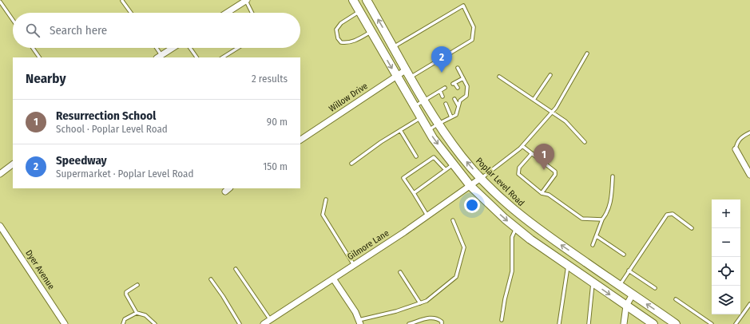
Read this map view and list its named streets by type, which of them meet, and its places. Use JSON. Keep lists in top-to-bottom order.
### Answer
{
  "streets": {
    "main road": ["Poplar Level Road"],
    "street": ["Willow Drive", "Gilmore Lane", "Dyer Avenue"]
  },
  "crossings": [
    ["Willow Drive", "Poplar Level Road"],
    ["Poplar Level Road", "Gilmore Lane"]
  ],
  "page": {
    "search": "Search here",
    "pins": ["2", "1"],
    "heading": ["Nearby", "2 results"],
    "list": [
      {
        "mark": "1",
        "name": "Resurrection School",
        "note": "School · Poplar Level Road",
        "value": "90 m"
      },
      {
        "mark": "2",
        "name": "Speedway",
        "note": "Supermarket · Poplar Level Road",
        "value": "150 m"
      }
    ],
    "map_buttons": ["+", "−"]
  }
}
